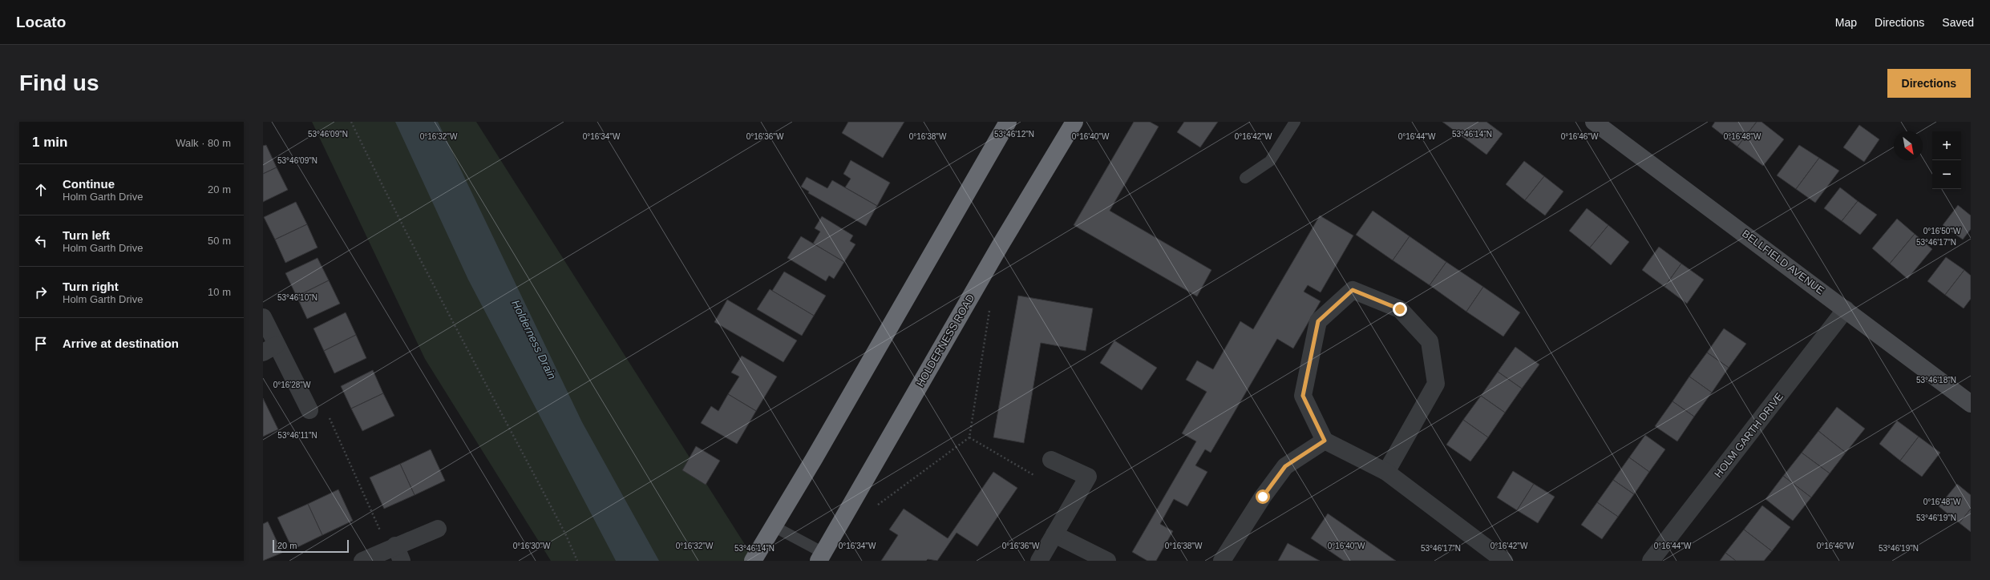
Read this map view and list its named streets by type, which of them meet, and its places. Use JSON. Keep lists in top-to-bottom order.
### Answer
{
  "streets": {
    "highway": ["HOLDERNESS ROAD"],
    "street": ["BELLFIELD AVENUE", "HOLM GARTH DRIVE"]
  },
  "crossings": [
    ["BELLFIELD AVENUE", "HOLM GARTH DRIVE"]
  ],
  "water": ["Holderness Drain"],
  "scale_bar": "20 m",
  "north": "bottom right",
  "page": {
    "header": "Locato",
    "nav": ["Map", "Directions", "Saved"],
    "buttons": "Directions",
    "title": "Find us",
    "heading": ["1 min", "Walk · 80 m"],
    "map_buttons": ["+", "−"],
    "list": [
      ["Continue", "Holm Garth Drive", "20 m"],
      ["Turn left", "Holm Garth Drive", "50 m"],
      ["Turn right", "Holm Garth Drive", "10 m"],
      "Arrive at destination"
    ],
    "scale": "20 m"
  },
  "coordinates": [
    "53°46'09\"N",
    "53°46'12\"N",
    "53°46'14\"N",
    "0°16'38\"W",
    "0°16'48\"W",
    "0°16'32\"W",
    "0°16'34\"W",
    "0°16'36\"W",
    "0°16'40\"W",
    "0°16'42\"W",
    "0°16'44\"W",
    "0°16'46\"W",
    "0°16'50\"W",
    "53°46'17\"N",
    "53°46'10\"N",
    "53°46'18\"N",
    "0°16'28\"W",
    "53°46'11\"N",
    "53°46'19\"N",
    "0°16'30\"W"
  ]
}
